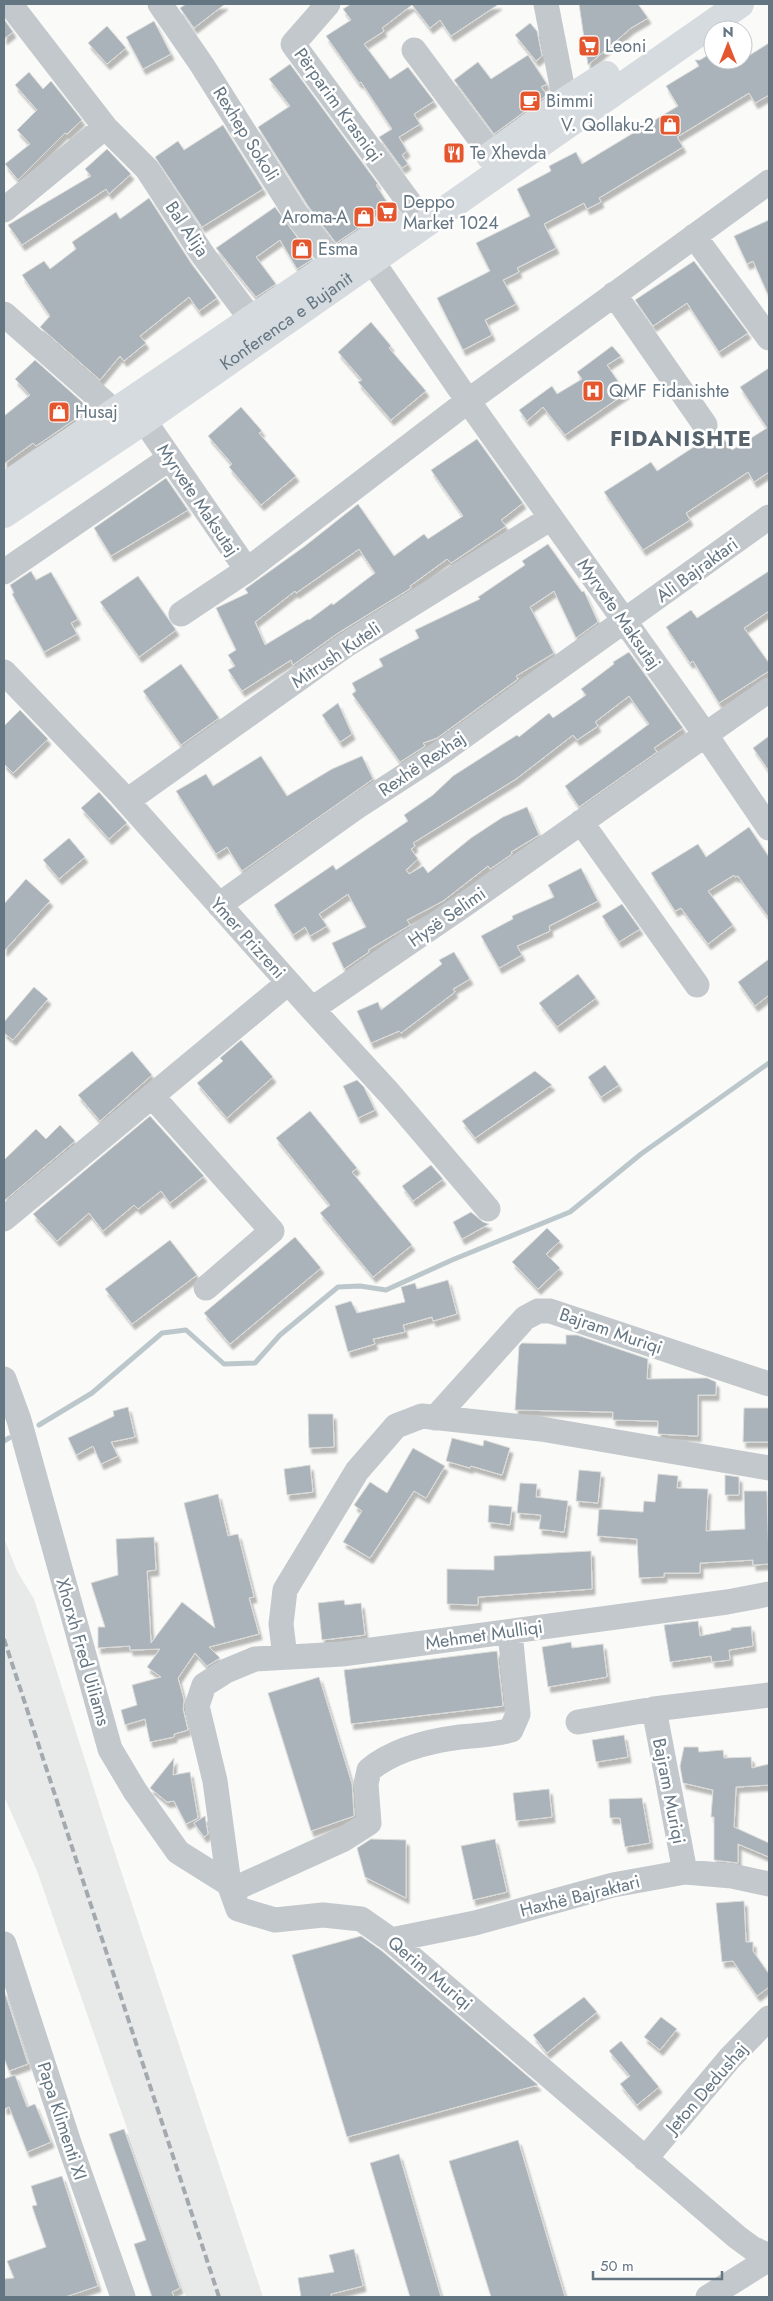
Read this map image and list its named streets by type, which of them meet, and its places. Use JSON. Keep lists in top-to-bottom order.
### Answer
{
  "streets": {
    "main road": ["Konferenca e Bujanit"],
    "street": [
      "Përparim Krasniqi",
      "Rexhep Sokoli",
      "Bal Alija",
      "Myrvete Maksutaj",
      "Ali Bajraktari",
      "Mitrush Kuteli",
      "Rexhë Rexhaj",
      "Hysë Selimi",
      "Ymer Prizreni",
      "Bajram Muriqi",
      "Mehmet Mulliqi",
      "Xhorxh Fred Uiliams",
      "Haxhë Bajraktari",
      "Qerim Muriqi",
      "Jeton Dedushaj",
      "Papa Klimenti XI"
    ]
  },
  "crossings": [
    ["Përparim Krasniqi", "Konferenca e Bujanit"],
    ["Rexhep Sokoli", "Konferenca e Bujanit"],
    ["Bal Alija", "Konferenca e Bujanit"],
    ["Konferenca e Bujanit", "Myrvete Maksutaj"],
    ["Myrvete Maksutaj", "Ali Bajraktari"],
    ["Myrvete Maksutaj", "Mitrush Kuteli"],
    ["Myrvete Maksutaj", "Rexhë Rexhaj"],
    ["Myrvete Maksutaj", "Hysë Selimi"],
    ["Ali Bajraktari", "Rexhë Rexhaj"],
    ["Mitrush Kuteli", "Ymer Prizreni"],
    ["Rexhë Rexhaj", "Ymer Prizreni"],
    ["Hysë Selimi", "Ymer Prizreni"],
    ["Bajram Muriqi", "Haxhë Bajraktari"],
    ["Mehmet Mulliqi", "Qerim Muriqi"],
    ["Xhorxh Fred Uiliams", "Qerim Muriqi"],
    ["Haxhë Bajraktari", "Qerim Muriqi"],
    ["Qerim Muriqi", "Jeton Dedushaj"]
  ],
  "districts": ["FIDANISHTE"],
  "places": {
    "supermarket": ["Leoni", "Deppo Market 1024"],
    "cafe": ["Bimmi"],
    "shop": [
      "V. Qollaku-2",
      "Aroma-A",
      "Esma",
      "Husaj"
    ],
    "restaurant": ["Te Xhevda"],
    "hospital": ["QMF Fidanishte"]
  },
  "scale_bar": "50 m",
  "north": "top"
}
